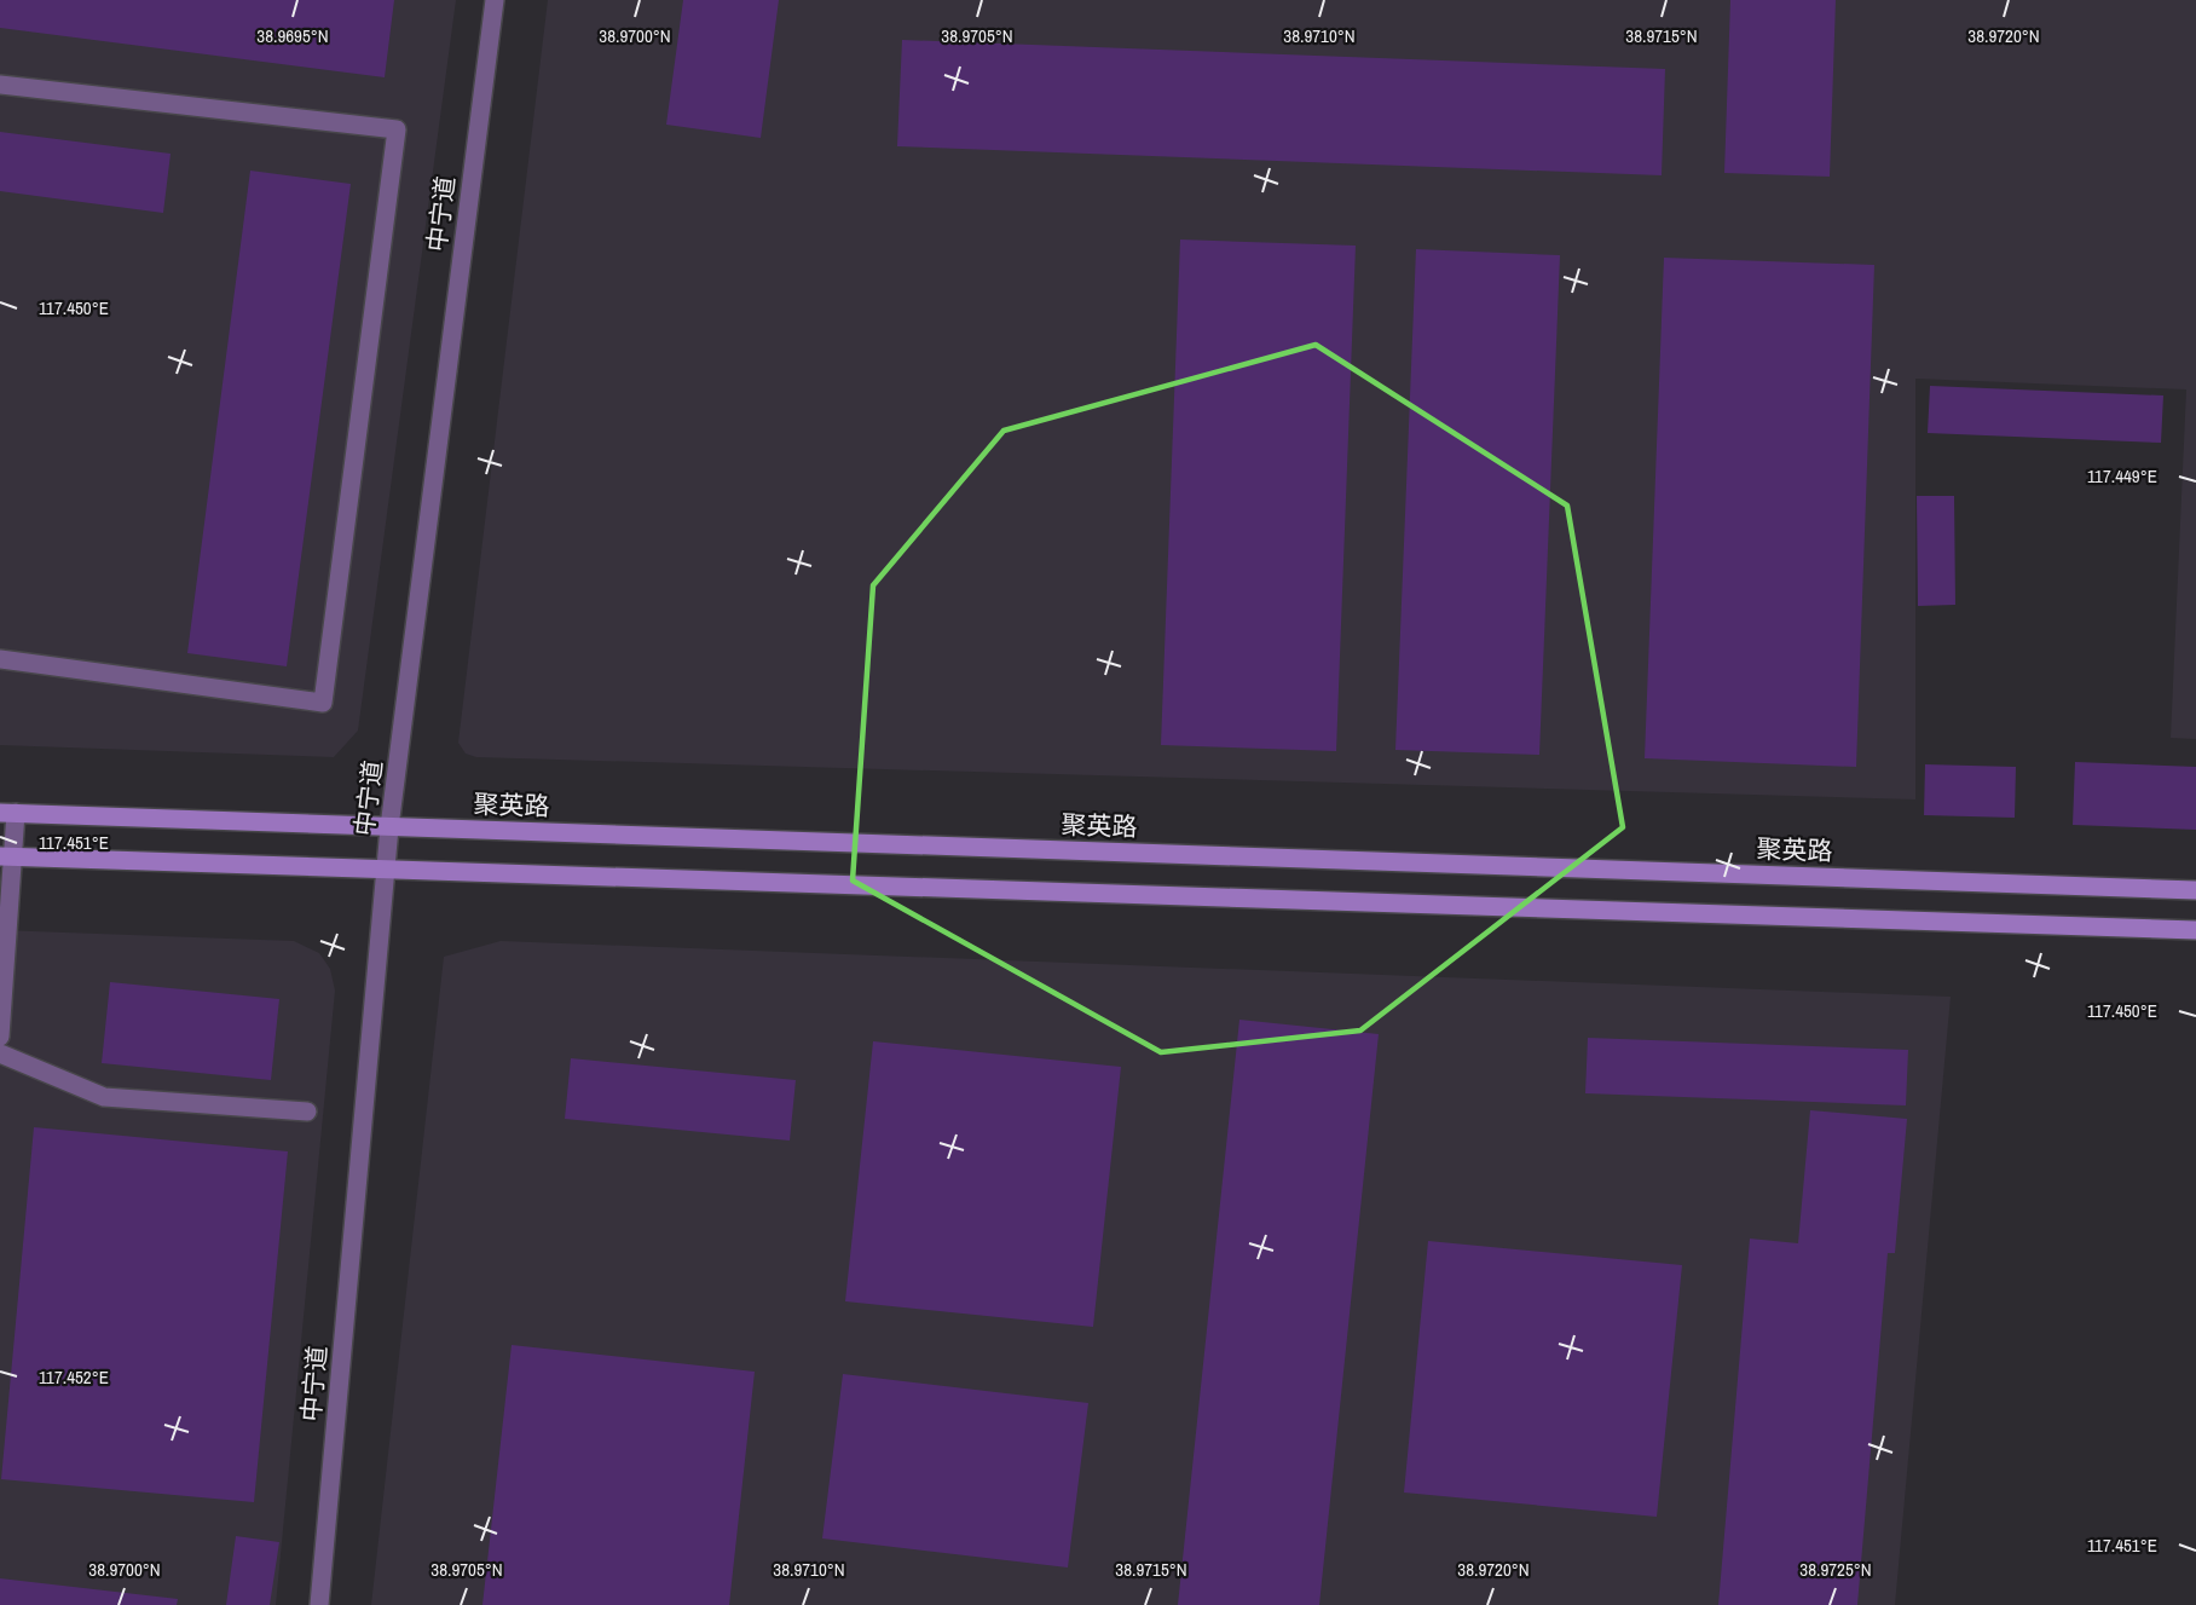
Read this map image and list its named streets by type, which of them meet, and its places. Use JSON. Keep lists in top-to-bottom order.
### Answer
{
  "streets": {
    "main road": ["聚英路"],
    "street": ["中宁道"]
  },
  "crossings": [
    ["中宁道", "聚英路"]
  ],
  "coordinates": [
    "38.9695°N",
    "38.9700°N",
    "38.9705°N",
    "38.9710°N",
    "38.9715°N",
    "38.9720°N",
    "117.450°E",
    "117.449°E",
    "117.451°E",
    "117.452°E",
    "38.9725°N"
  ]
}
